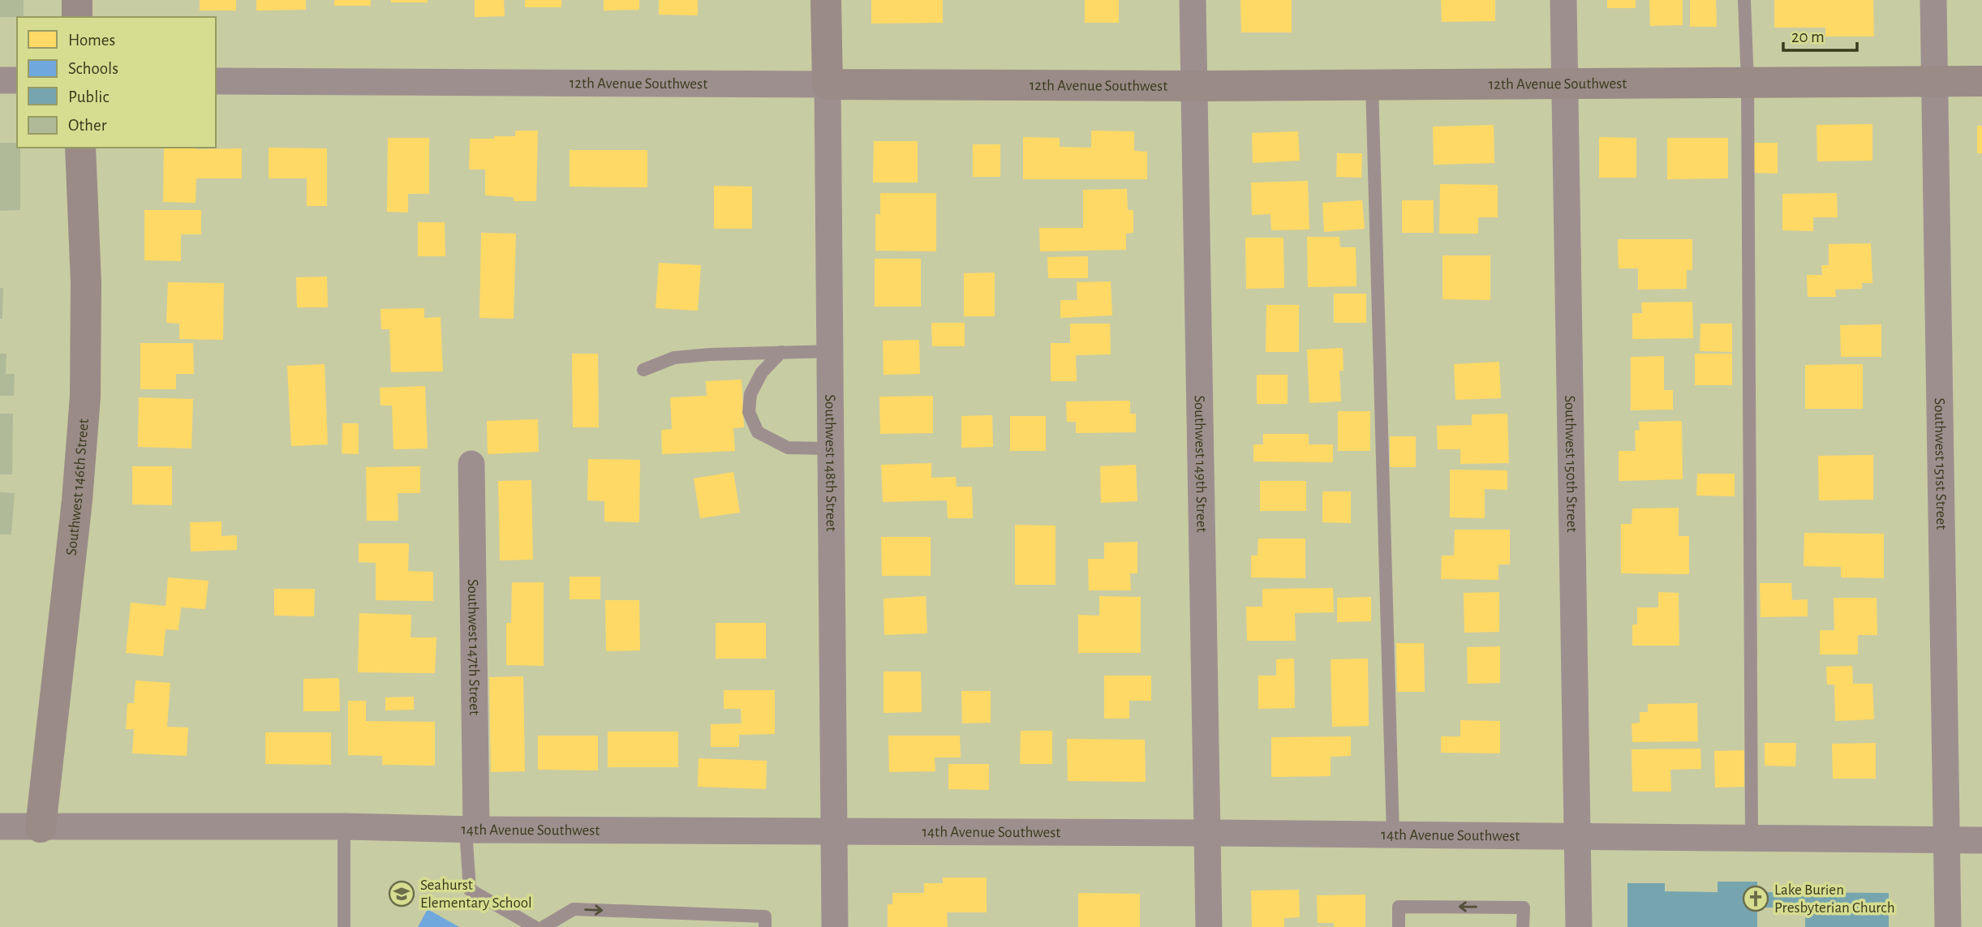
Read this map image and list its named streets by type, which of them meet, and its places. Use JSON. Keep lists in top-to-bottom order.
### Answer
{
  "streets": {
    "street": [
      "12th Avenue Southwest",
      "Southwest 148th Street",
      "Southwest 151st Street",
      "Southwest 149th Street",
      "Southwest 150th Street",
      "Southwest 146th Street",
      "Southwest 147th Street",
      "14th Avenue Southwest"
    ]
  },
  "crossings": [
    ["12th Avenue Southwest", "Southwest 148th Street"],
    ["12th Avenue Southwest", "Southwest 151st Street"],
    ["12th Avenue Southwest", "Southwest 149th Street"],
    ["12th Avenue Southwest", "Southwest 150th Street"],
    ["Southwest 148th Street", "14th Avenue Southwest"],
    ["Southwest 151st Street", "14th Avenue Southwest"],
    ["Southwest 149th Street", "14th Avenue Southwest"],
    ["Southwest 150th Street", "14th Avenue Southwest"],
    ["Southwest 146th Street", "14th Avenue Southwest"],
    ["Southwest 147th Street", "14th Avenue Southwest"]
  ],
  "places": {
    "school or university": ["Seahurst Elementary School"],
    "church": ["Lake Burien Presbyterian Church"]
  },
  "legend": [
    "Homes",
    "Schools",
    "Public",
    "Other"
  ],
  "scale_bar": "20 m"
}
